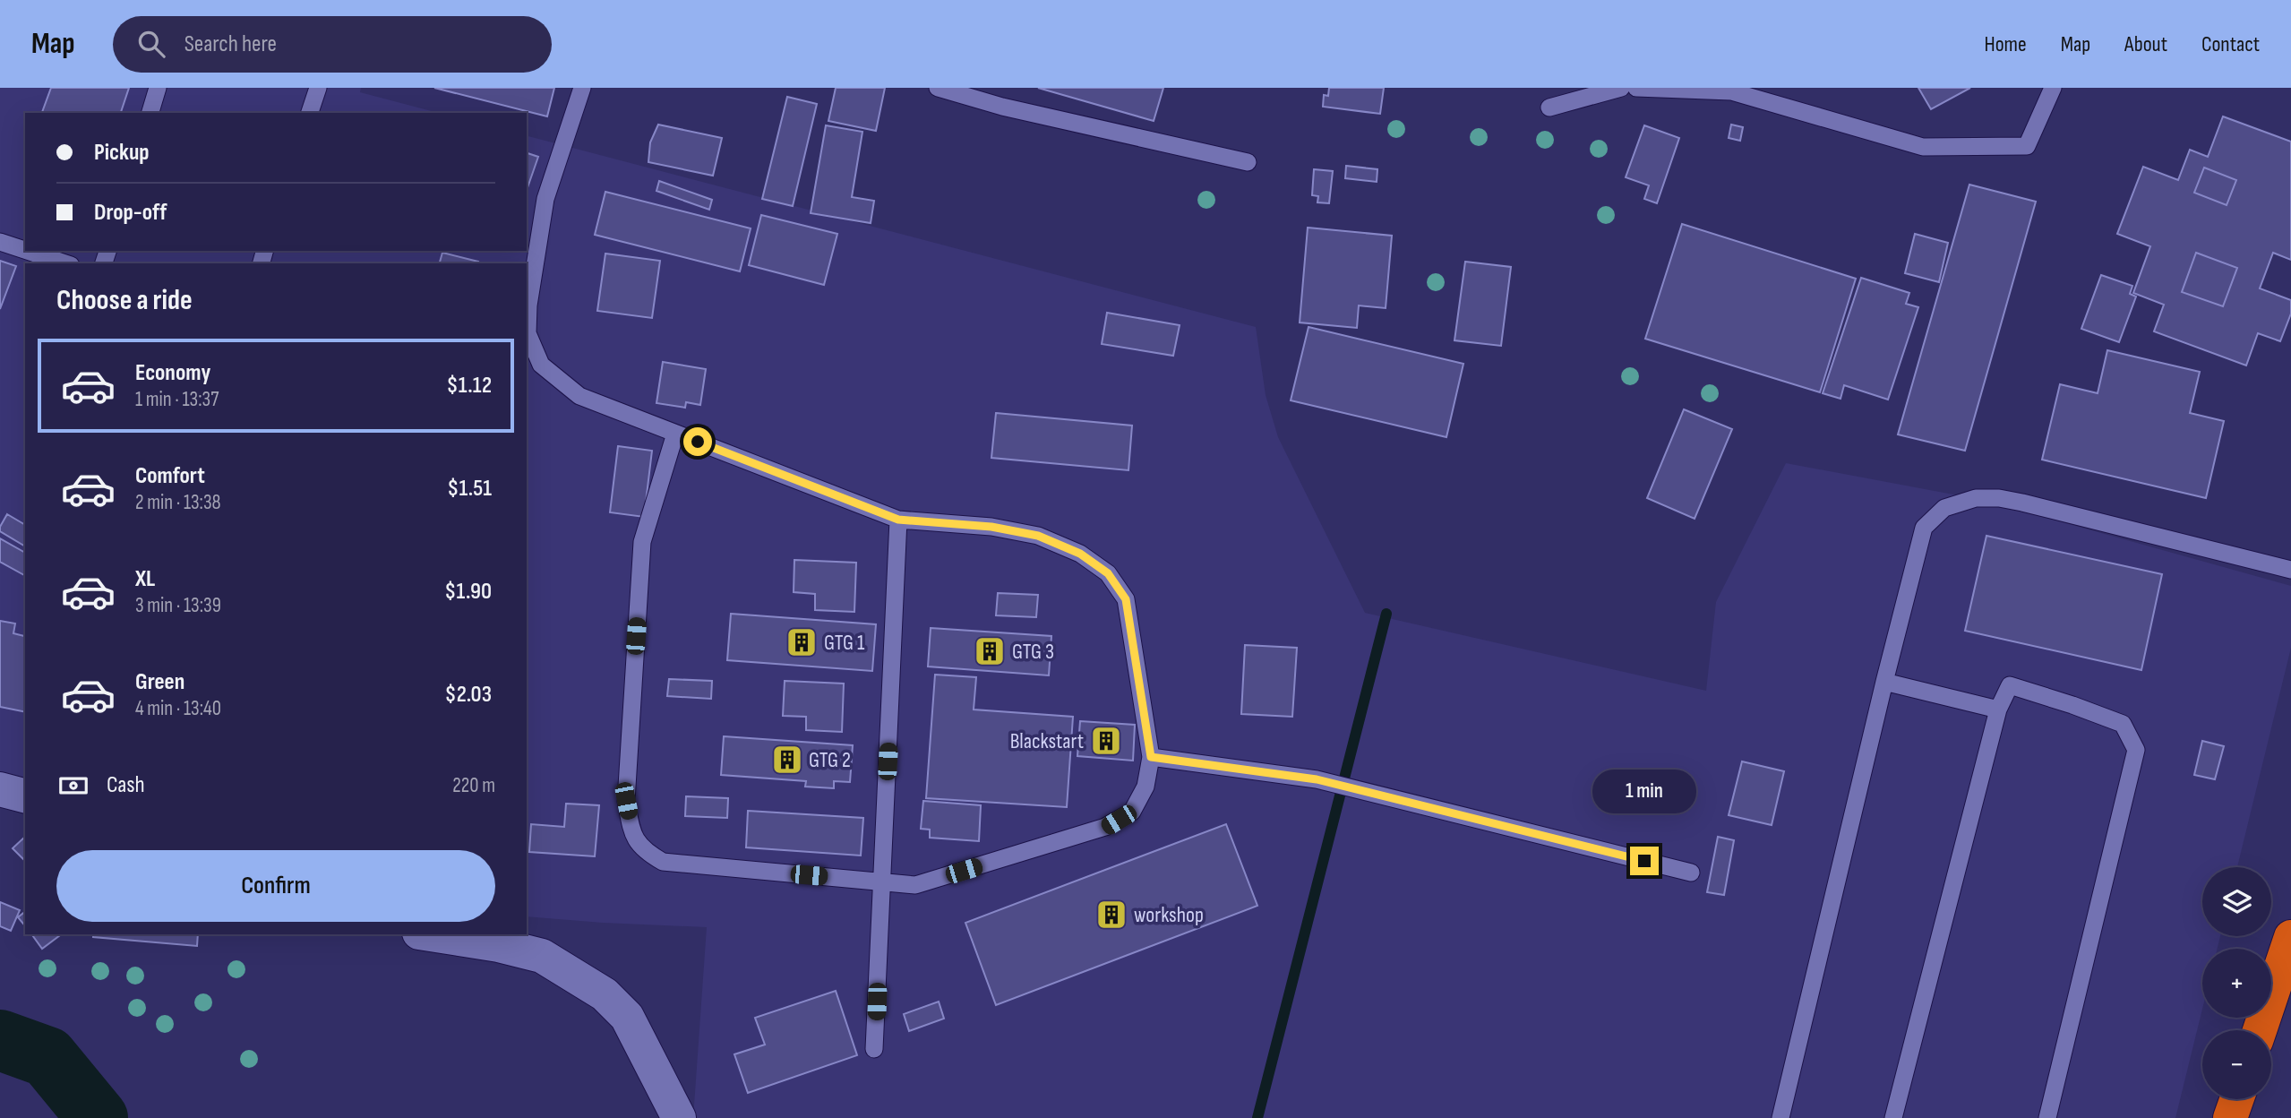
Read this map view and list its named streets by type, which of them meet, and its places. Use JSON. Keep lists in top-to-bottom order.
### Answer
{
  "places": {
    "building": [
      "GTG 1",
      "GTG 3",
      "Blackstart",
      "GTG 2",
      "workshop"
    ]
  },
  "page": {
    "header": "Map",
    "search": "Search here",
    "nav": [
      "Home",
      "Map",
      "About",
      "Contact"
    ],
    "banner": ["Pickup", "Drop-off"],
    "heading": "Choose a ride",
    "list": [
      {
        "name": "Economy",
        "note": "1 min · 13:37",
        "value": "$1.12"
      },
      {
        "name": "Comfort",
        "note": "2 min · 13:38",
        "value": "$1.51"
      },
      {
        "name": "XL",
        "note": "3 min · 13:39",
        "value": "$1.90"
      },
      {
        "name": "Green",
        "note": "4 min · 13:40",
        "value": "$2.03"
      }
    ],
    "pay": ["Cash", "220 m"],
    "bubble": "1 min",
    "buttons": "Confirm",
    "map_buttons": ["+", "−"]
  }
}
